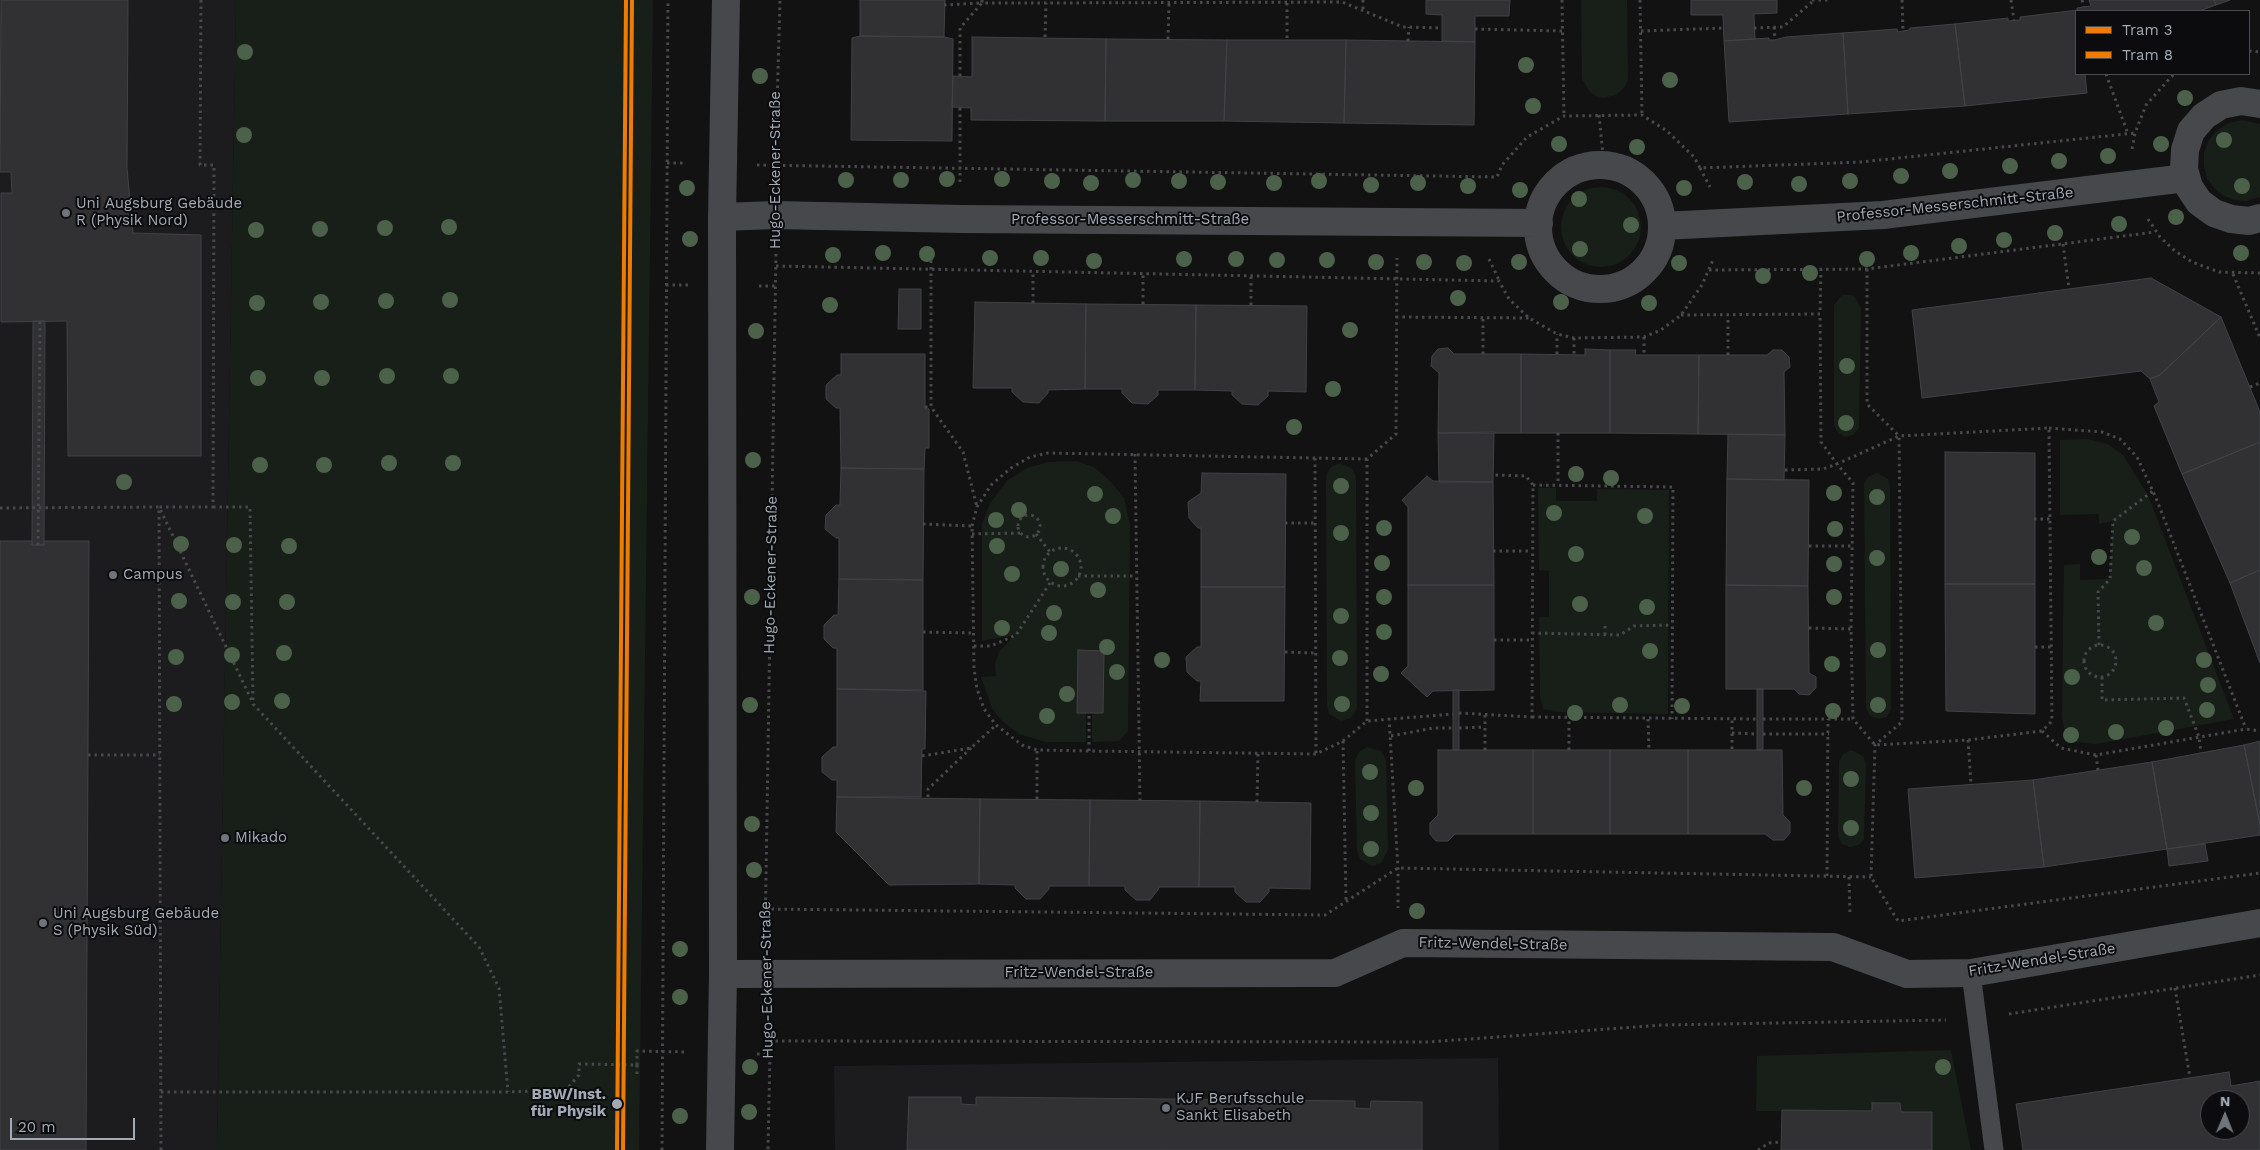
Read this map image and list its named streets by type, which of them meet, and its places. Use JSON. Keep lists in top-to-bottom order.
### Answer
{
  "streets": {
    "street": ["Professor-Messerschmitt-Straße", "Fritz-Wendel-Straße"],
    "path": ["Hugo-Eckener-Straße"]
  },
  "crossings": [
    ["Hugo-Eckener-Straße", "Professor-Messerschmitt-Straße"],
    ["Hugo-Eckener-Straße", "Fritz-Wendel-Straße"]
  ],
  "places": [
    "Uni Augsburg Gebäude R (Physik Nord)",
    "Campus",
    "Mikado",
    "Uni Augsburg Gebäude S (Physik Süd)",
    "BBW/Inst. für Physik",
    "KJF Berufsschule Sankt Elisabeth"
  ],
  "lines": ["tram line 3", "tram line 8"],
  "legend": ["Tram 3", "Tram 8"],
  "scale_bar": "20 m",
  "north": "top"
}
